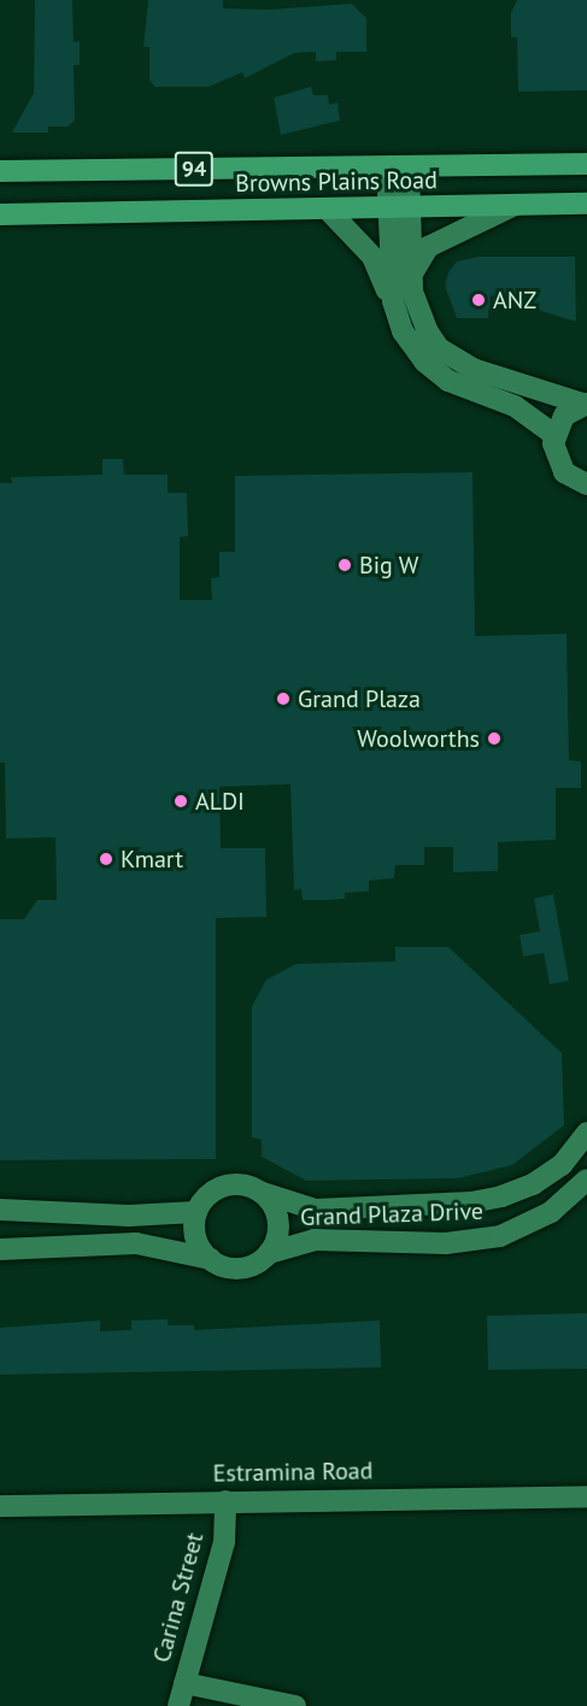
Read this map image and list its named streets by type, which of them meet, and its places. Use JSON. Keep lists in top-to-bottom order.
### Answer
{
  "streets": {
    "main road": ["94", "Browns Plains Road"],
    "street": ["Grand Plaza Drive", "Estramina Road", "Carina Street"]
  },
  "crossings": [
    ["Estramina Road", "Carina Street"]
  ],
  "places": [
    "ANZ",
    "Big W",
    "Grand Plaza",
    "Woolworths",
    "ALDI",
    "Kmart"
  ]
}
